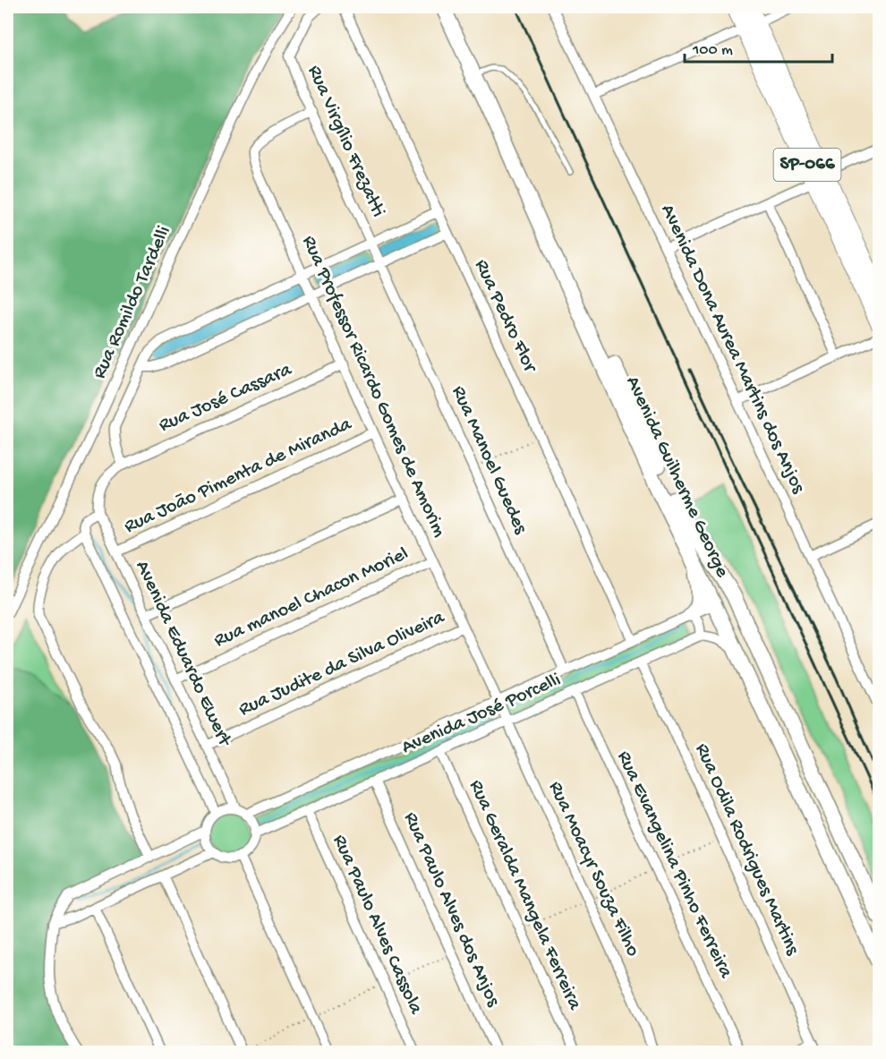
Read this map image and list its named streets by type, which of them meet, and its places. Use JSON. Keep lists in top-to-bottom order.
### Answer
{
  "streets": {
    "highway": ["SP-066"],
    "main road": ["Avenida Guilherme George"],
    "street": [
      "Rua Virgílio Frezatti",
      "Rua Romildo Tardelli",
      "Rua Pedro Flor",
      "Avenida Dona Aurea Martins dos Anjos",
      "Rua Professor Ricardo Gomes de Amorim",
      "Rua José Cassara",
      "Rua Manoel Guedes",
      "Rua João Pimenta de Miranda",
      "Rua manoel Chacon Moriel",
      "Avenida Eduardo Ewert",
      "Rua Judite da Silva Oliveira",
      "Avenida José Porcelli",
      "Rua Odila Rodrigues Martins",
      "Rua Evangelina Pinho Ferreira",
      "Rua Moacyr Souza Filho",
      "Rua Geralda Mangela Ferreira",
      "Rua Paulo Alves dos Anjos",
      "Rua Paulo Alves Cassola"
    ]
  },
  "crossings": [
    ["Rua Virgílio Frezatti", "Rua Professor Ricardo Gomes de Amorim"],
    ["Rua Virgílio Frezatti", "Rua Manoel Guedes"],
    ["Rua Pedro Flor", "Avenida José Porcelli"],
    ["Rua Professor Ricardo Gomes de Amorim", "Rua José Cassara"],
    ["Rua Professor Ricardo Gomes de Amorim", "Rua João Pimenta de Miranda"],
    ["Rua Professor Ricardo Gomes de Amorim", "Rua manoel Chacon Moriel"],
    ["Rua Professor Ricardo Gomes de Amorim", "Rua Judite da Silva Oliveira"],
    ["Rua Professor Ricardo Gomes de Amorim", "Avenida José Porcelli"],
    ["Rua Professor Ricardo Gomes de Amorim", "Rua Moacyr Souza Filho"],
    ["Rua José Cassara", "Avenida Eduardo Ewert"],
    ["Rua Manoel Guedes", "Avenida José Porcelli"],
    ["Rua João Pimenta de Miranda", "Avenida Eduardo Ewert"],
    ["Avenida Guilherme George", "Avenida José Porcelli"],
    ["Rua manoel Chacon Moriel", "Avenida Eduardo Ewert"],
    ["Avenida Eduardo Ewert", "Rua Judite da Silva Oliveira"],
    ["Avenida Eduardo Ewert", "Avenida José Porcelli"],
    ["Avenida José Porcelli", "Rua Odila Rodrigues Martins"],
    ["Avenida José Porcelli", "Rua Evangelina Pinho Ferreira"],
    ["Avenida José Porcelli", "Rua Moacyr Souza Filho"],
    ["Avenida José Porcelli", "Rua Geralda Mangela Ferreira"],
    ["Avenida José Porcelli", "Rua Paulo Alves dos Anjos"],
    ["Avenida José Porcelli", "Rua Paulo Alves Cassola"]
  ],
  "scale_bar": "100 m"
}
